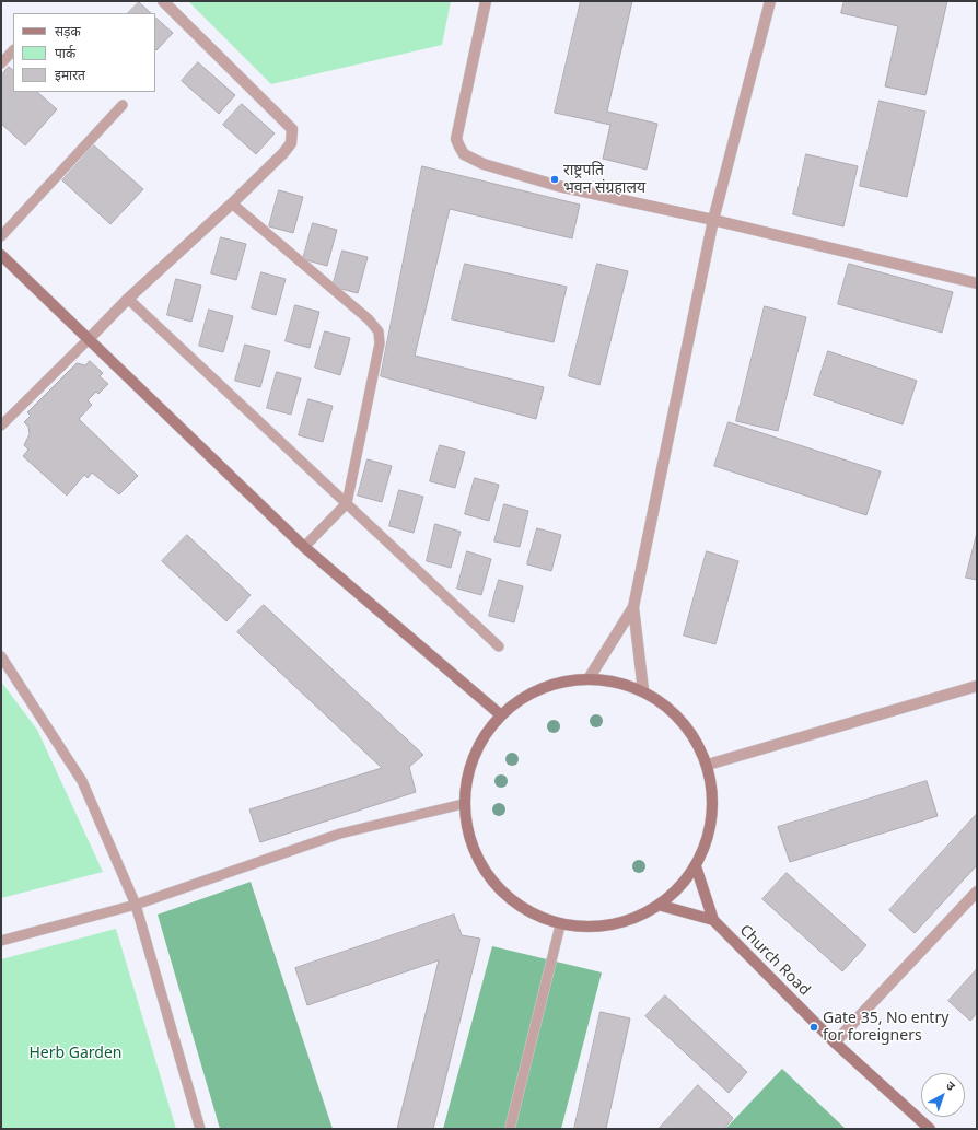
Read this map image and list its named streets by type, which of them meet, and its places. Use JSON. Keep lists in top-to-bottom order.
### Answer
{
  "streets": {
    "street": ["Church Road"]
  },
  "parks": ["Herb Garden"],
  "places": ["राष्ट्रपति भवन संग्रहालय", "Gate 35, No entry for foreigners"],
  "legend": ["सड़क", "पार्क", "इमारत"],
  "north": "top right"
}
